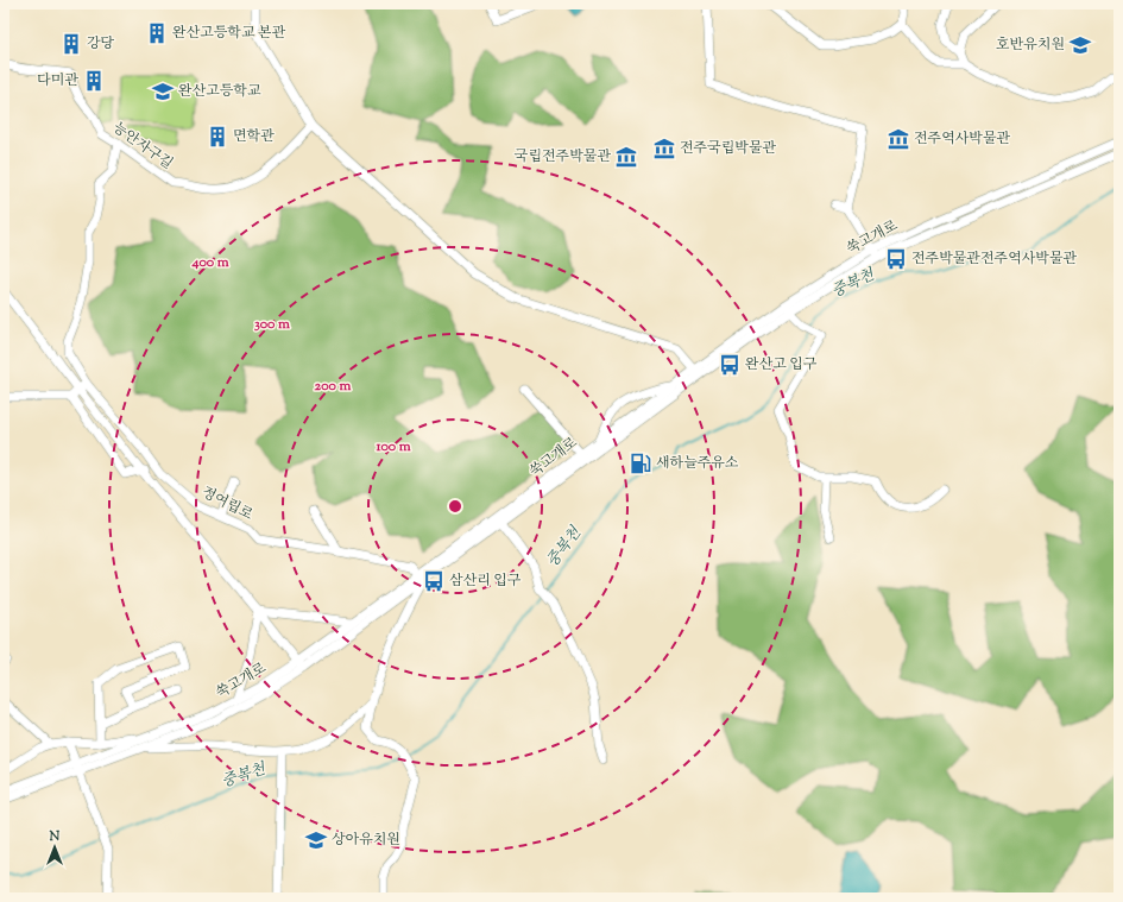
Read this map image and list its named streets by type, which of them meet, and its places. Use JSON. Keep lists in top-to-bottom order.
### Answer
{
  "streets": {
    "street": ["능안자구길", "쑥고개로", "정여립로"]
  },
  "crossings": [
    ["능안자구길", "정여립로"],
    ["쑥고개로", "정여립로"]
  ],
  "water": ["중복천"],
  "places": {
    "building": [
      "완산고등학교 본관",
      "강당",
      "다미관",
      "면학관"
    ],
    "school or university": ["호반유치원", "완산고등학교", "상아유치원"],
    "museum": ["전주역사박물관", "전주국립박물관", "국립전주박물관"],
    "bus stop": ["전주박물관전주역사박물관", "완산고 입구", "삼산리 입구"],
    "fuel station": ["새하늘주유소"]
  },
  "north": "top",
  "rings": [
    "400 m",
    "300 m",
    "200 m",
    "100 m"
  ]
}
